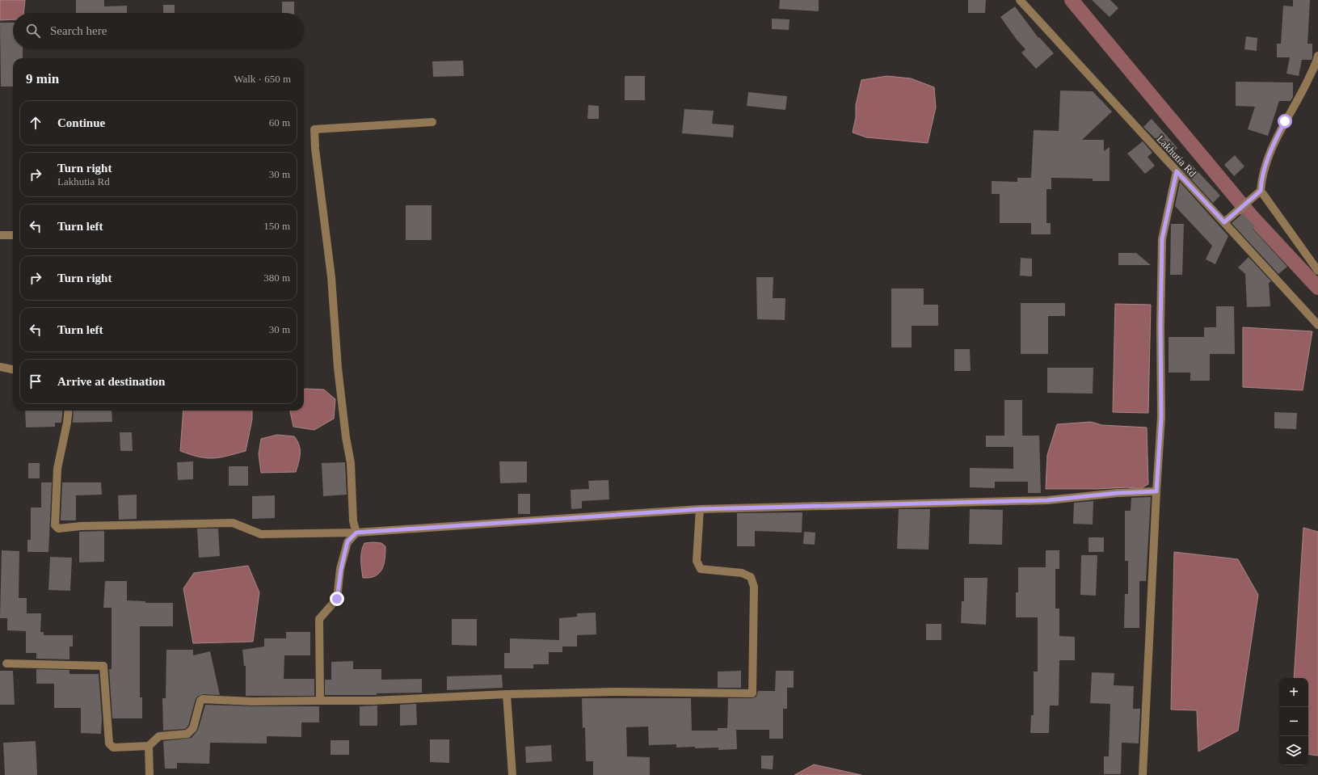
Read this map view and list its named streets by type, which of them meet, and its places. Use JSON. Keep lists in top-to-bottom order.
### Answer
{
  "streets": {
    "street": ["Lakhutia Rd"]
  },
  "page": {
    "search": "Search here",
    "heading": ["9 min", "Walk · 650 m"],
    "list": [
      ["Continue", "60 m"],
      ["Turn right", "Lakhutia Rd", "30 m"],
      ["Turn left", "150 m"],
      ["Turn right", "380 m"],
      ["Turn left", "30 m"],
      "Arrive at destination"
    ],
    "map_buttons": ["+", "−"]
  }
}
